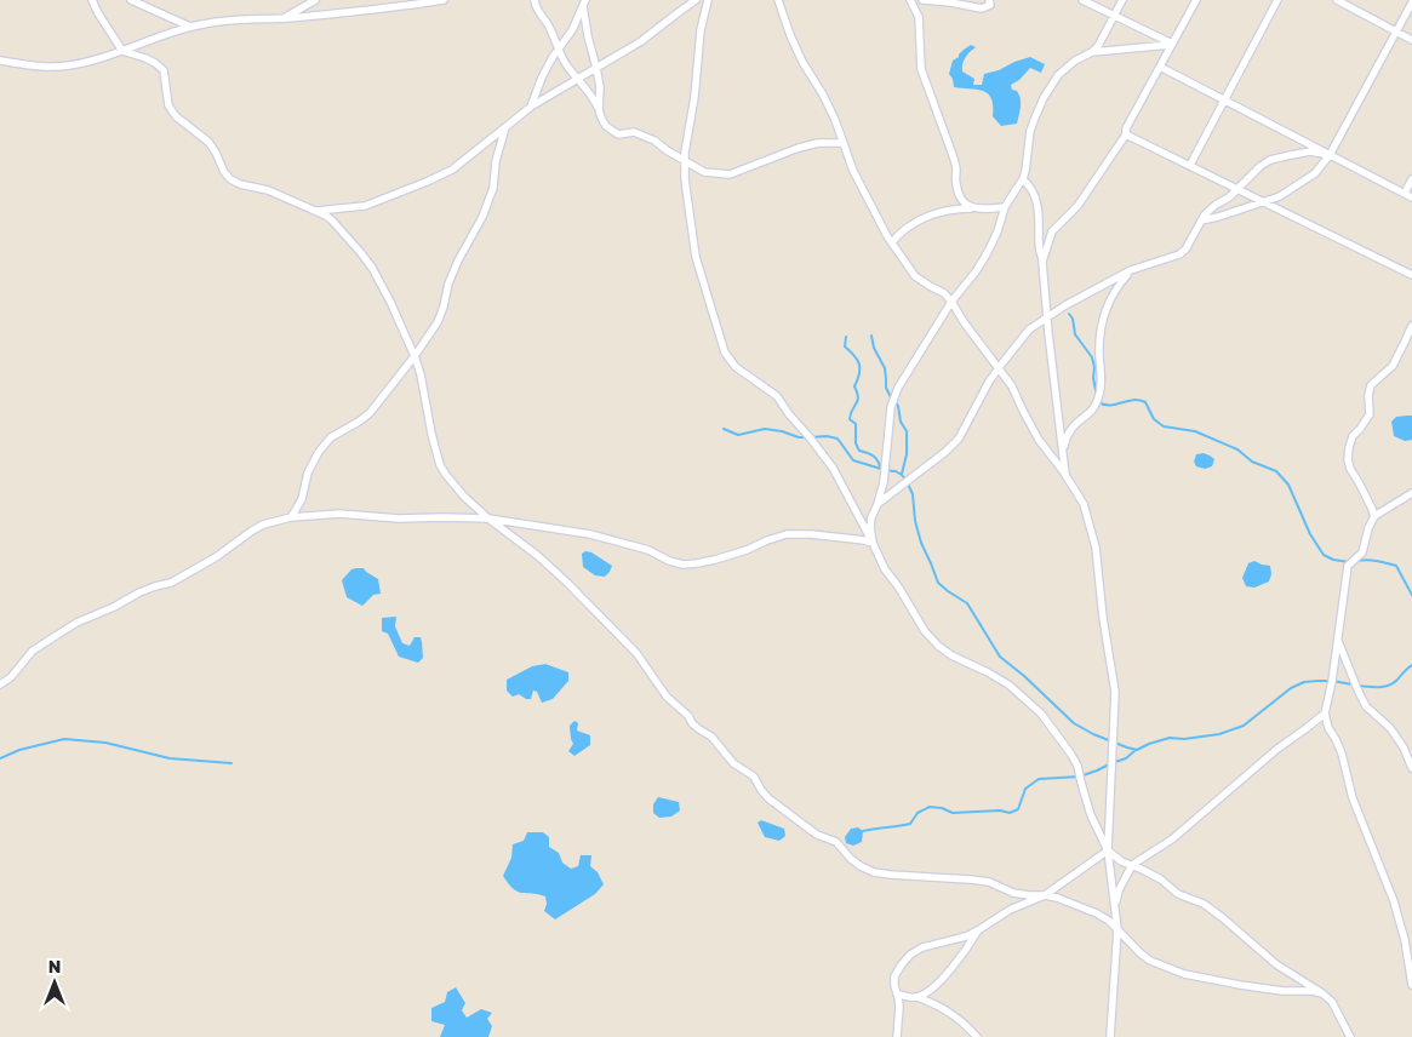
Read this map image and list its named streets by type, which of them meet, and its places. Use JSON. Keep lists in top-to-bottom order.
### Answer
{
  "north": "top"
}
